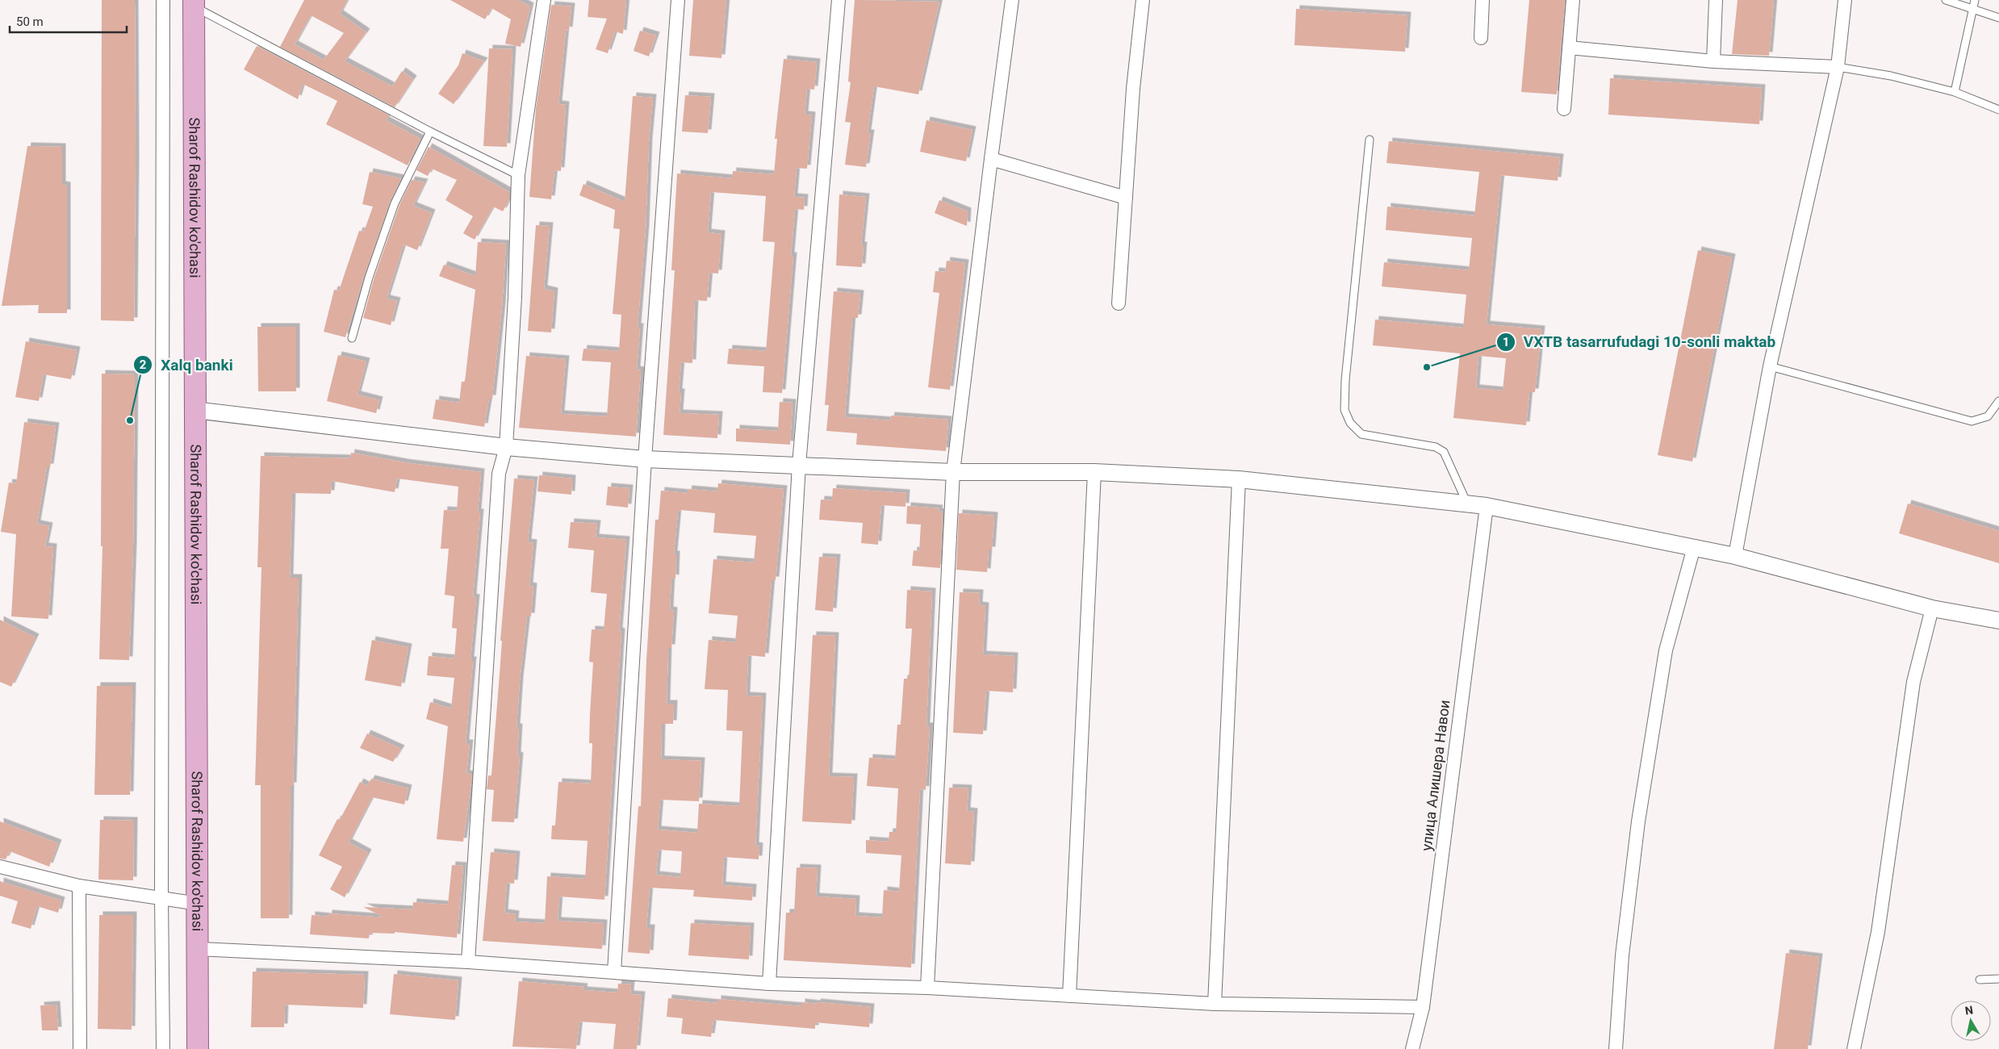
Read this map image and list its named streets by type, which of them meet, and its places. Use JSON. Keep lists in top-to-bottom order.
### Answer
{
  "streets": {
    "main road": ["Sharof Rashidov ko'chasi"],
    "street": ["улица Алишера Навои"]
  },
  "places": ["VXTB tasarrufudagi 10-sonli maktab", "Xalq banki"],
  "scale_bar": "50 m",
  "north": "top"
}
